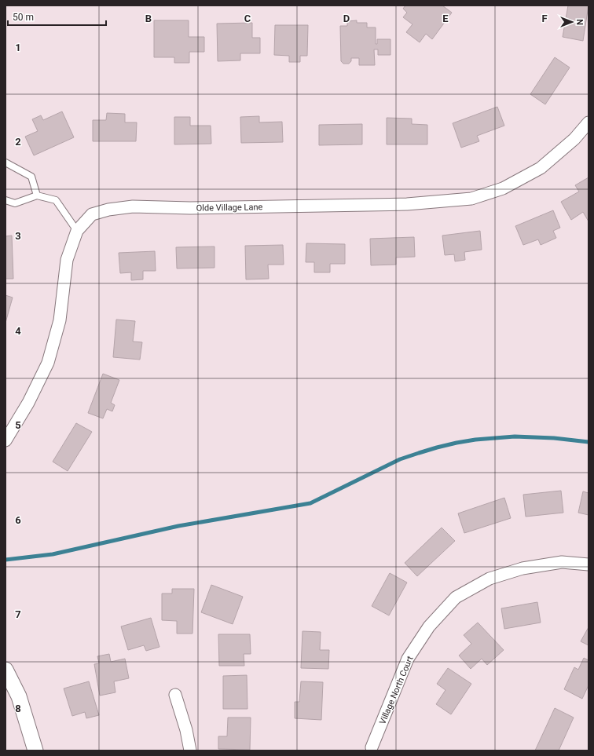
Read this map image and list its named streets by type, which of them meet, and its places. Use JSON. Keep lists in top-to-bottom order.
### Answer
{
  "streets": {
    "street": ["Olde Village Lane", "Village North Court"]
  },
  "scale_bar": "50 m",
  "north": "right",
  "grid": {
    "columns": [
      "B",
      "C",
      "D",
      "E",
      "F"
    ],
    "rows": [
      "1",
      "2",
      "3",
      "4",
      "5",
      "6",
      "7",
      "8"
    ]
  }
}
